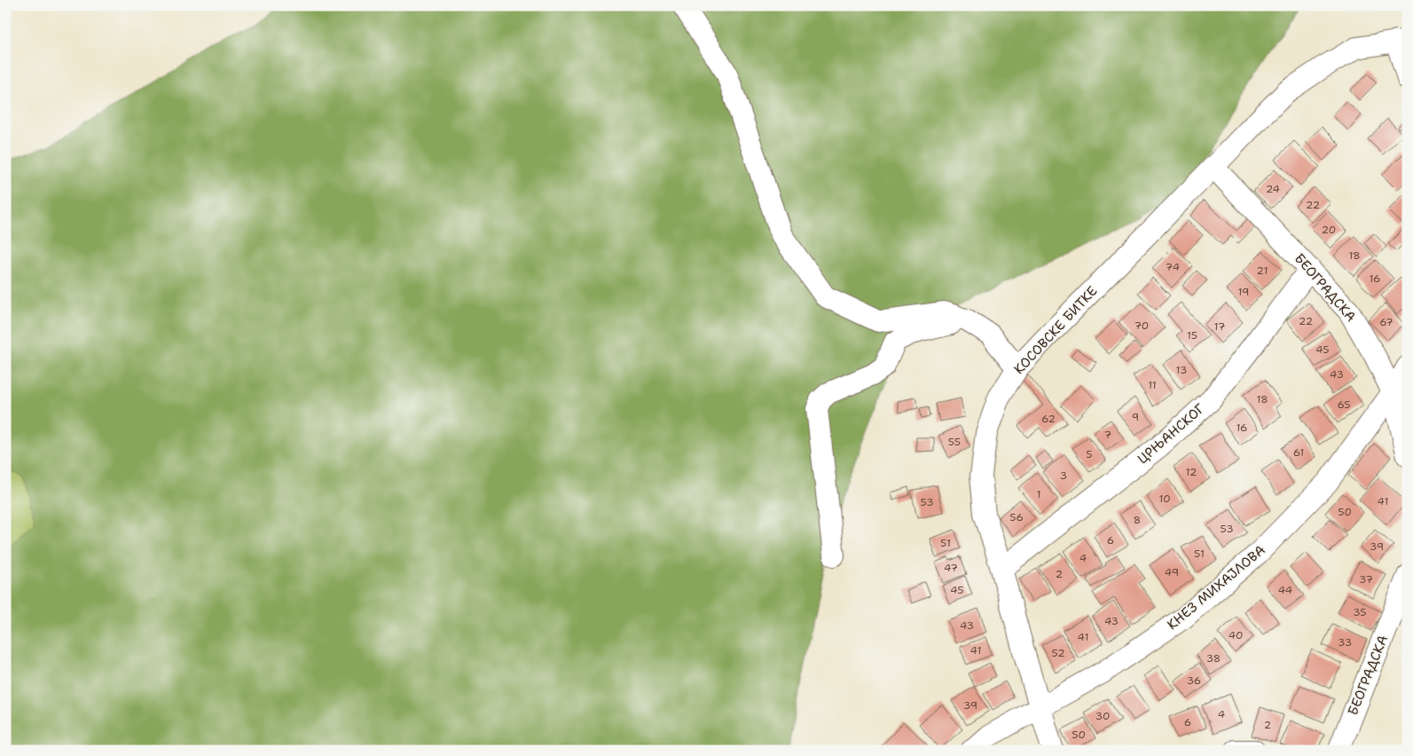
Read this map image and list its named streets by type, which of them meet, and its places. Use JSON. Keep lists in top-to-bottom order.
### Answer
{
  "streets": {
    "street": [
      "БЕОГРАДСКА",
      "КОСОВСКЕ БИТКЕ",
      "ЦРЊАНСКОГ",
      "КНЕЗ МИХАЈЛОВА"
    ]
  },
  "crossings": [
    ["БЕОГРАДСКА", "КОСОВСКЕ БИТКЕ"],
    ["БЕОГРАДСКА", "ЦРЊАНСКОГ"],
    ["БЕОГРАДСКА", "КНЕЗ МИХАЈЛОВА"],
    ["КОСОВСКЕ БИТКЕ", "ЦРЊАНСКОГ"],
    ["КОСОВСКЕ БИТКЕ", "КНЕЗ МИХАЈЛОВА"]
  ],
  "house_numbers": [
    "24",
    "22",
    "20",
    "18",
    "74",
    "21",
    "16",
    "19",
    "22",
    "67",
    "70",
    "17",
    "15",
    "45",
    "13",
    "43",
    "11",
    "18",
    "65",
    "9",
    "62",
    "16",
    "7",
    "55",
    "61",
    "5",
    "12",
    "3",
    "1",
    "10",
    "41",
    "53",
    "50",
    "56",
    "8",
    "53",
    "6",
    "51",
    "39",
    "51",
    "4",
    "47",
    "49",
    "2",
    "37",
    "45",
    "44",
    "35",
    "43",
    "43",
    "40",
    "41",
    "33",
    "41",
    "52",
    "38",
    "36",
    "39",
    "4",
    "30",
    "6",
    "2",
    "50"
  ]
}
